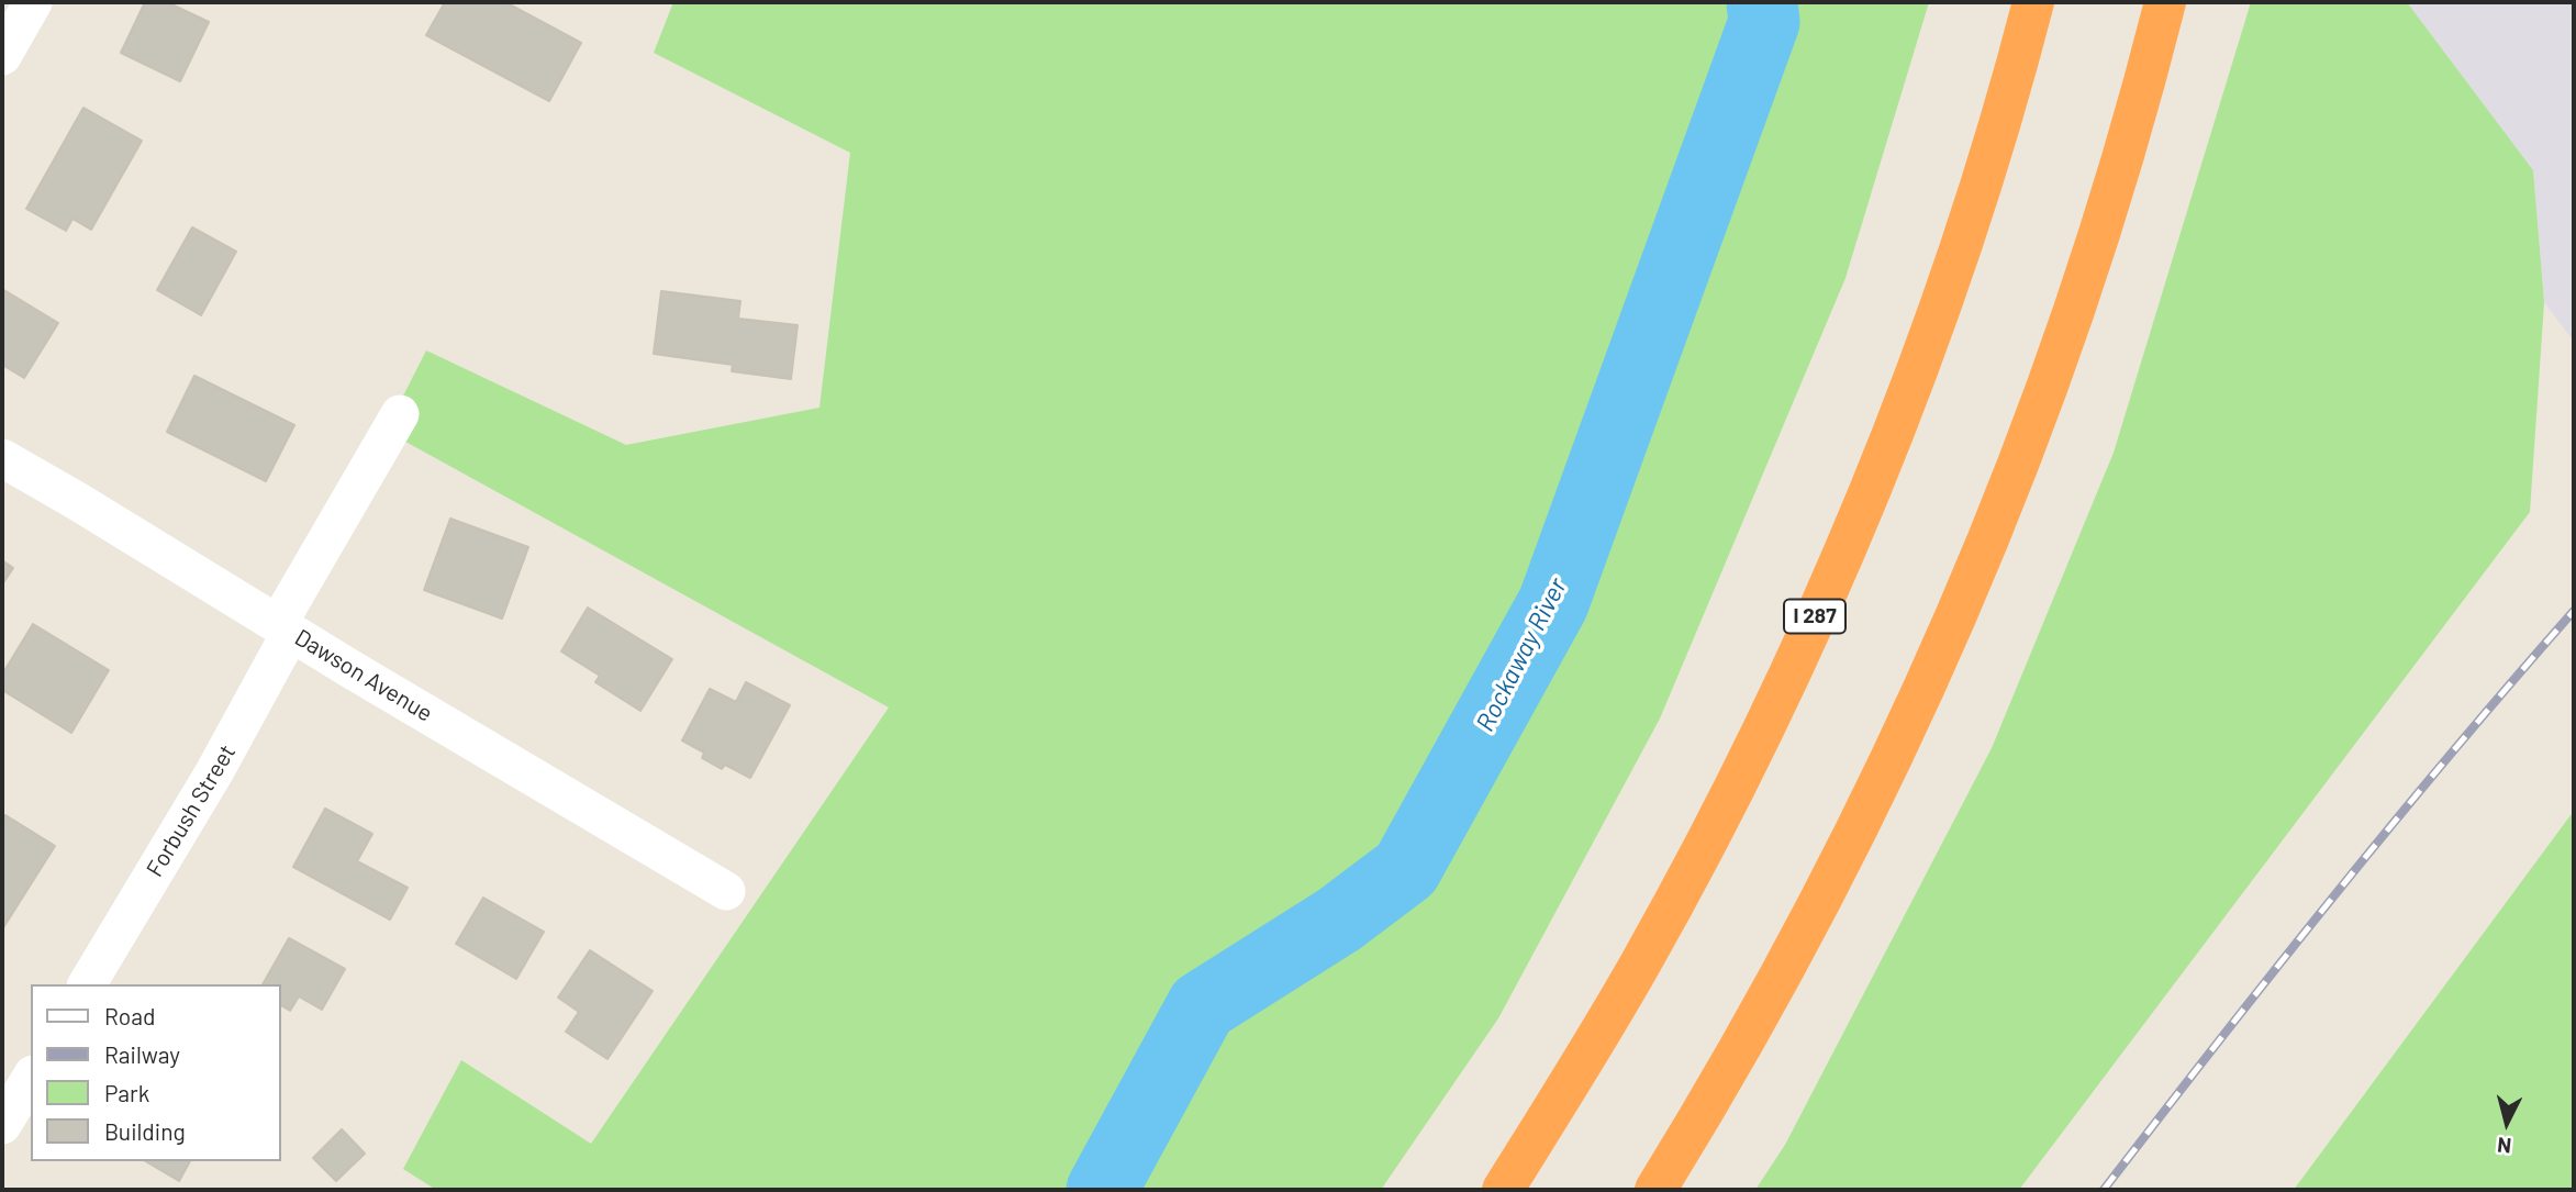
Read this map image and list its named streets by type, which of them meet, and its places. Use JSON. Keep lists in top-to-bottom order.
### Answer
{
  "streets": {
    "highway": ["I 287"],
    "street": ["Dawson Avenue", "Forbush Street"]
  },
  "crossings": [
    ["Dawson Avenue", "Forbush Street"]
  ],
  "water": ["Rockaway River"],
  "legend": [
    "Road",
    "Railway",
    "Park",
    "Building"
  ],
  "north": "bottom"
}
